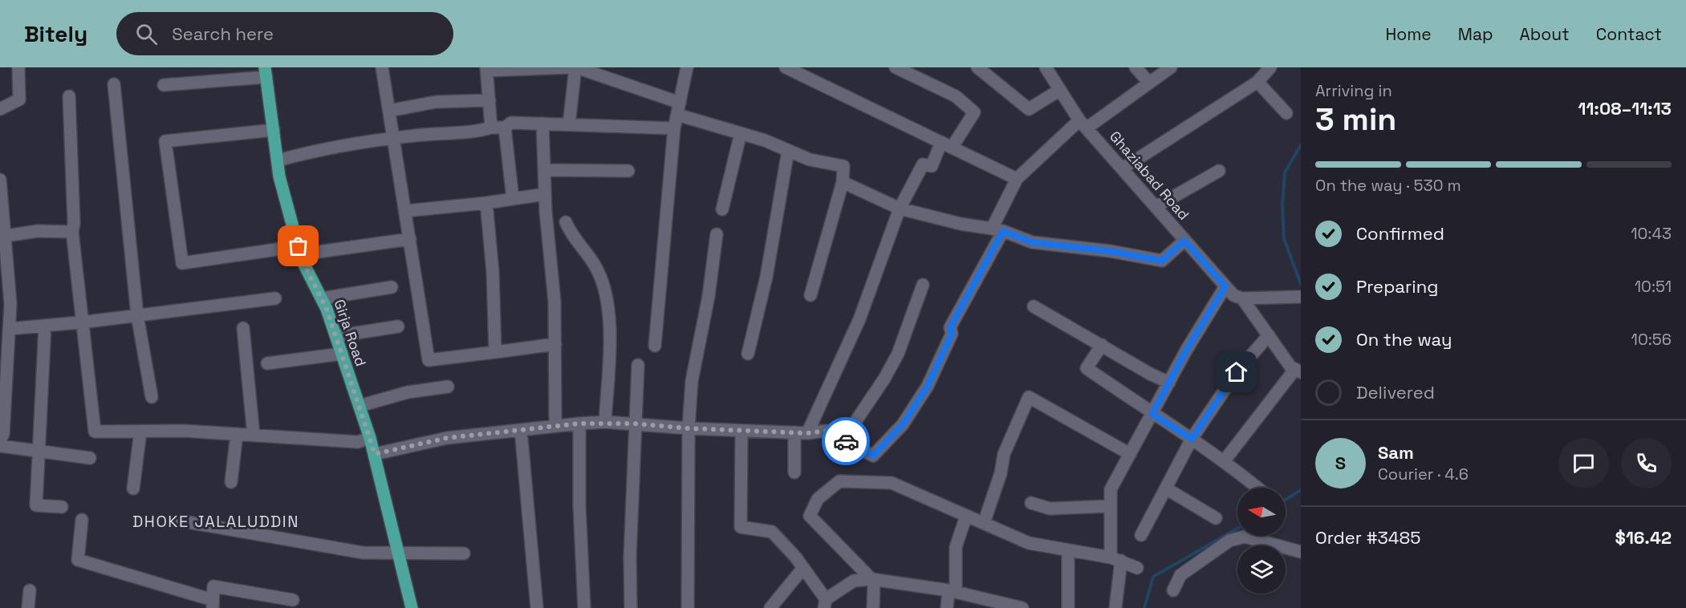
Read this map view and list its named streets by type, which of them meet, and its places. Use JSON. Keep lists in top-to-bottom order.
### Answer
{
  "streets": {
    "main road": ["Girja Road"],
    "street": ["Ghaziabad Road"]
  },
  "districts": ["DHOKE JALALUDDIN"],
  "north": "left",
  "page": {
    "header": "Bitely",
    "search": "Search here",
    "nav": [
      "Home",
      "Map",
      "About",
      "Contact"
    ],
    "heading": ["3 min", "Arriving in", "11:08–11:13"],
    "panel": [
      "Sam",
      "Courier · 4.6",
      "Order #3485",
      "$16.42"
    ],
    "bar": "On the way · 530 m",
    "list": [
      ["Confirmed", "10:43"],
      ["Preparing", "10:51"],
      ["On the way", "10:56"],
      "Delivered"
    ],
    "round": "S"
  }
}
